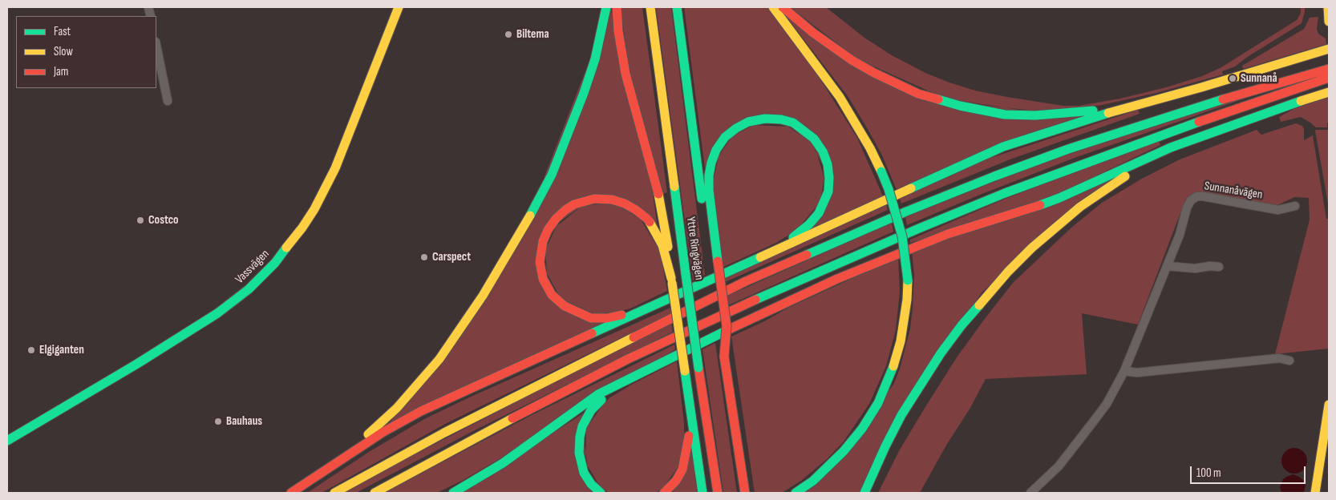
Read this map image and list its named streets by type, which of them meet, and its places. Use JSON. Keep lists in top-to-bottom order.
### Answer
{
  "streets": {
    "main road": ["Yttre Ringvägen", "Vassvägen"],
    "street": ["Sunnanåvägen"]
  },
  "places": [
    "Biltema",
    "Sunnanå",
    "Costco",
    "Carspect",
    "Elgiganten",
    "Bauhaus"
  ],
  "legend": ["Fast", "Slow", "Jam"],
  "scale_bar": "100 m"
}
